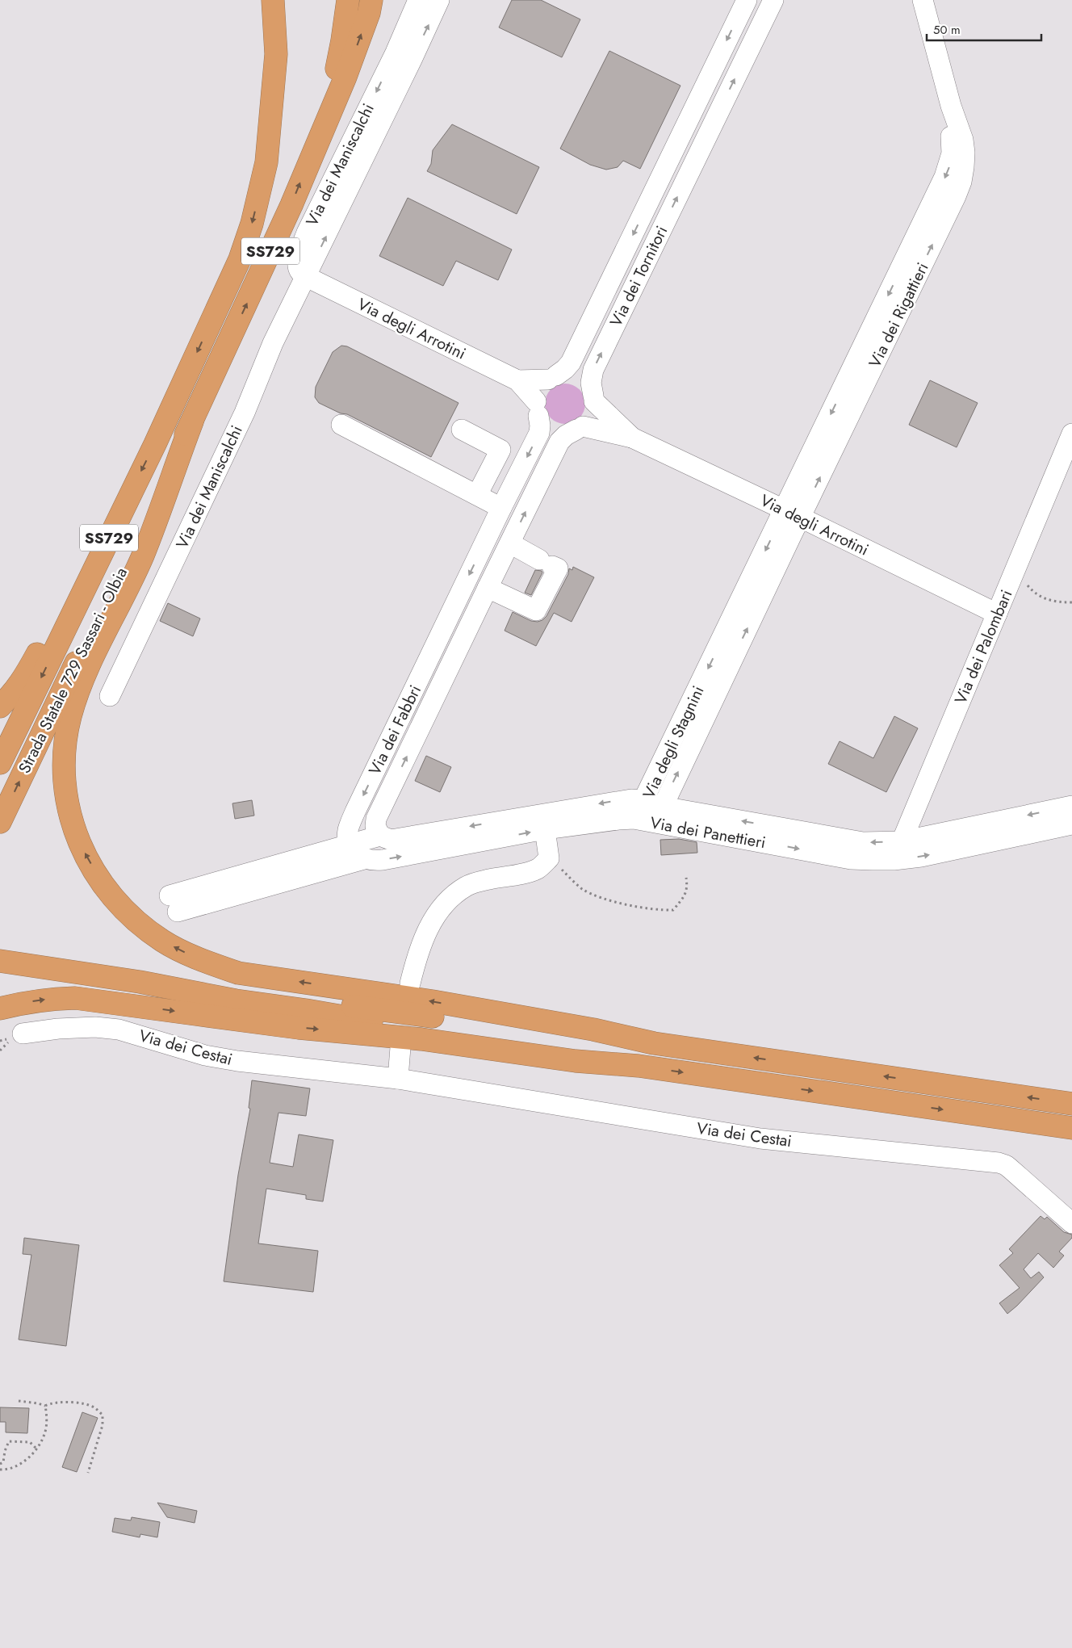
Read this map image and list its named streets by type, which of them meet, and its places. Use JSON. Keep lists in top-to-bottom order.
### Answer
{
  "streets": {
    "highway": ["SS729", "Strada Statale 729 Sassari - Olbia"],
    "street": [
      "Via dei Maniscalchi",
      "Via dei Tornitori",
      "Via dei Rigattieri",
      "Via degli Arrotini",
      "Via dei Palombari",
      "Via dei Fabbri",
      "Via degli Stagnini",
      "Via dei Panettieri",
      "Via dei Cestai"
    ]
  },
  "crossings": [
    ["Via dei Maniscalchi", "Via degli Arrotini"],
    ["SS729", "Strada Statale 729 Sassari - Olbia"],
    ["Via dei Tornitori", "Via dei Fabbri"],
    ["Via dei Rigattieri", "Via degli Arrotini"],
    ["Via dei Rigattieri", "Via degli Stagnini"],
    ["Via degli Arrotini", "Via dei Palombari"],
    ["Via degli Arrotini", "Via degli Stagnini"],
    ["Via dei Palombari", "Via dei Panettieri"],
    ["Via dei Fabbri", "Via dei Panettieri"],
    ["Via degli Stagnini", "Via dei Panettieri"]
  ],
  "scale_bar": "50 m"
}
